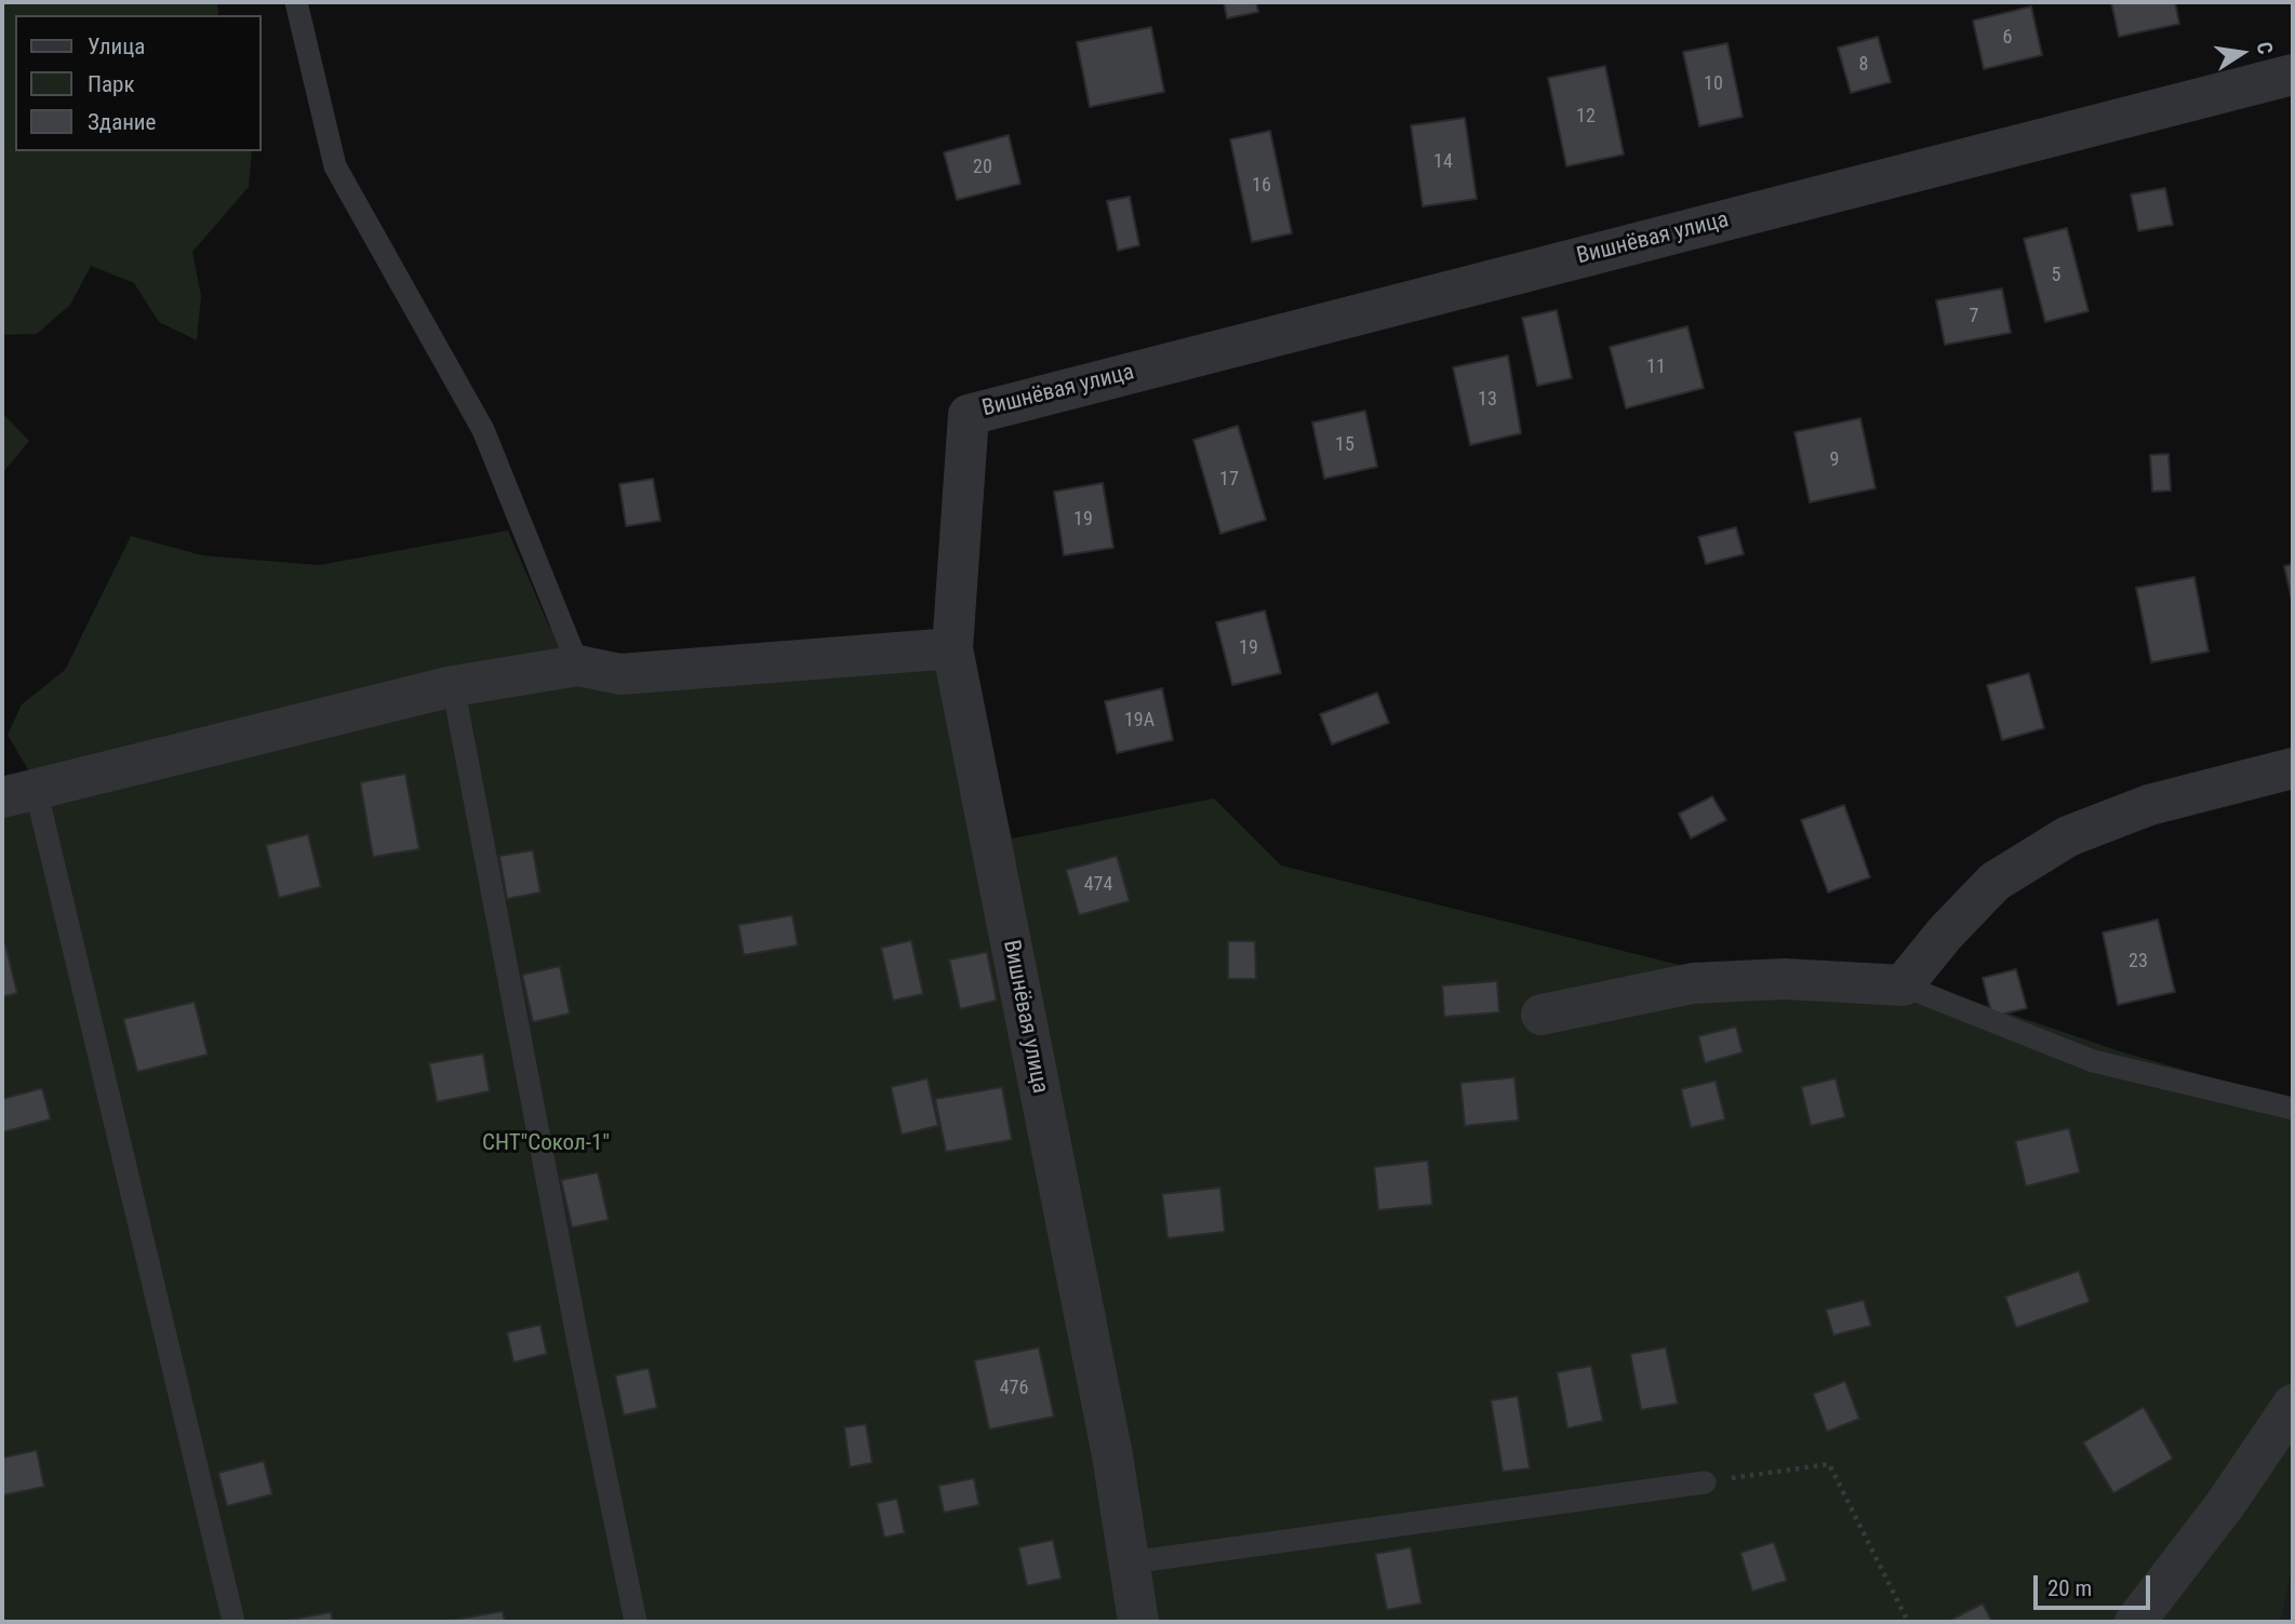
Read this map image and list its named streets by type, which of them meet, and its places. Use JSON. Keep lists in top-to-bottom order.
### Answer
{
  "streets": {
    "street": ["Вишнёвая улица"]
  },
  "parks": ["СНТ\"Сокол-1\""],
  "house_numbers": [
    "6",
    "8",
    "10",
    "12",
    "14",
    "20",
    "16",
    "5",
    "7",
    "11",
    "13",
    "15",
    "9",
    "17",
    "19",
    "19",
    "19А",
    "474",
    "23",
    "476"
  ],
  "legend": ["Улица", "Парк", "Здание"],
  "scale_bar": "20 m",
  "north": "right"
}
